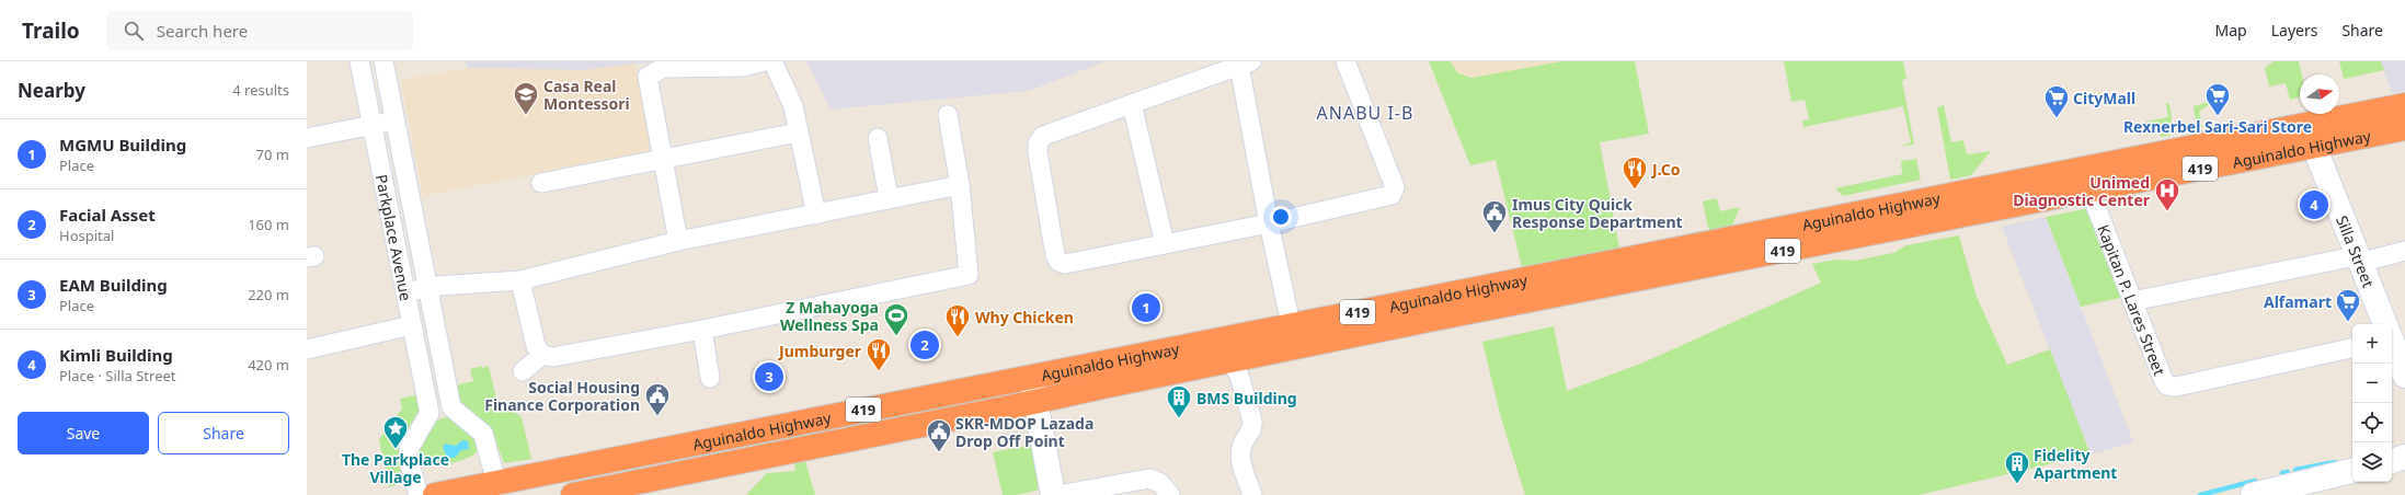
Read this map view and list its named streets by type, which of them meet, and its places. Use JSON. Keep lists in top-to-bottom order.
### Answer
{
  "streets": {
    "highway": ["Aguinaldo Highway", "419"],
    "street": ["Parkplace Avenue", "Silla Street", "Kapitan P. Lares Street"]
  },
  "crossings": [
    ["Aguinaldo Highway", "Silla Street"],
    ["Aguinaldo Highway", "Kapitan P. Lares Street"]
  ],
  "districts": ["ANABU I-B"],
  "places": {
    "school or university": ["Casa Real Montessori"],
    "supermarket": ["Rexnerbel Sari-Sari Store", "CityMall", "Alfamart"],
    "restaurant": ["J.Co", "Why Chicken", "Jumburger"],
    "hospital": ["Unimed Diagnostic Center"],
    "public building": ["Imus City Quick Response Department", "Social Housing Finance Corporation", "SKR-MDOP Lazada Drop Off Point"],
    "sports": ["Z Mahayoga Wellness Spa"],
    "building": ["BMS Building", "Fidelity Apartment"],
    "place": ["The Parkplace Village"]
  },
  "north": "right",
  "page": {
    "header": "Trailo",
    "search": "Search here",
    "nav": ["Map", "Layers", "Share"],
    "heading": ["Nearby", "4 results"],
    "list": [
      {
        "mark": "1",
        "name": "MGMU Building",
        "note": "Place",
        "value": "70 m"
      },
      {
        "mark": "2",
        "name": "Facial Asset",
        "note": "Hospital",
        "value": "160 m"
      },
      {
        "mark": "3",
        "name": "EAM Building",
        "note": "Place",
        "value": "220 m"
      },
      {
        "mark": "4",
        "name": "Kimli Building",
        "note": "Place · Silla Street",
        "value": "420 m"
      }
    ],
    "pins": [
      "4",
      "1",
      "2",
      "3"
    ],
    "map_buttons": ["+", "−"],
    "buttons": ["Save", "Share"]
  }
}
